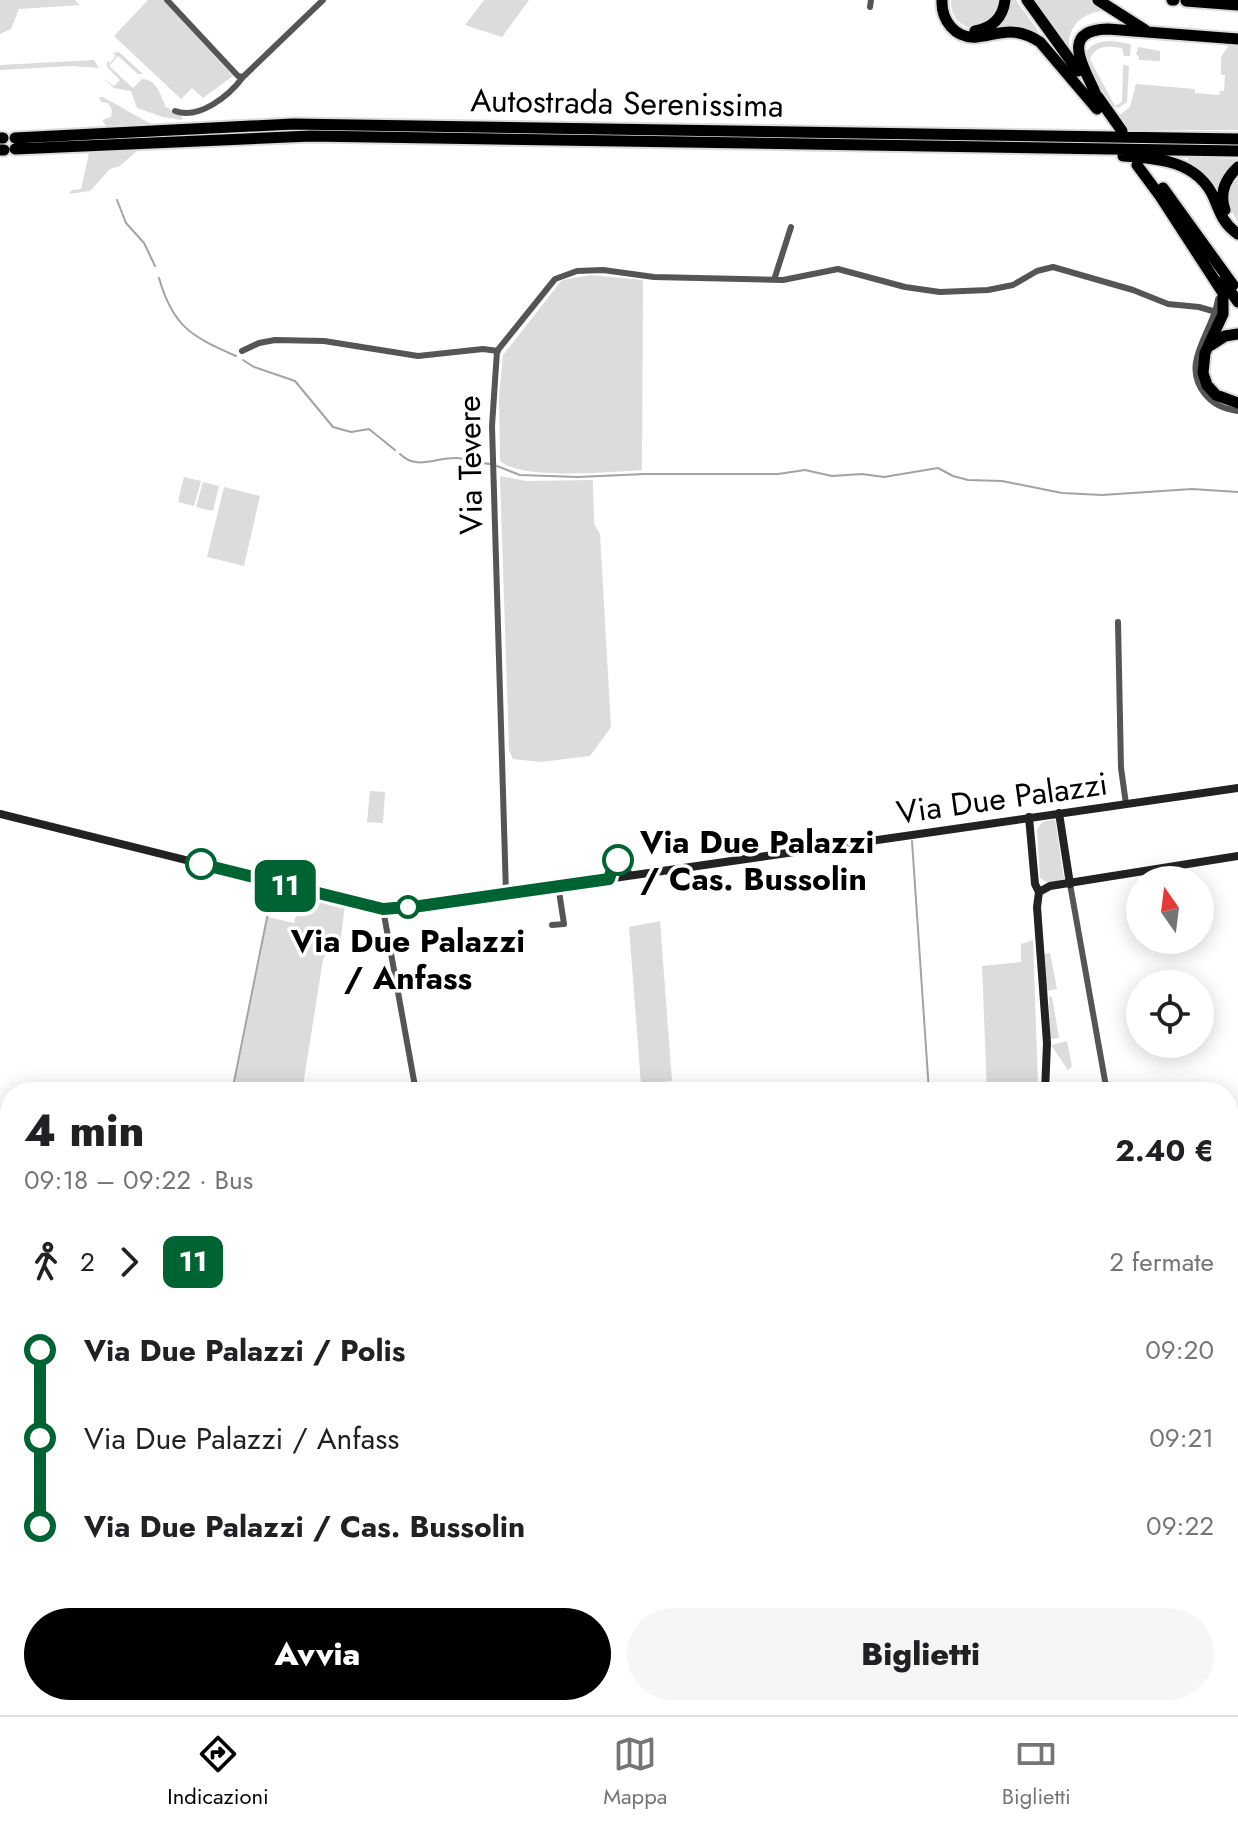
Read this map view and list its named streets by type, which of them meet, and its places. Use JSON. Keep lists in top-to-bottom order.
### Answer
{
  "streets": {
    "highway": ["Autostrada Serenissima"],
    "street": ["Via Tevere", "Via Due Palazzi"]
  },
  "crossings": [
    ["Via Tevere", "Via Due Palazzi"]
  ],
  "places": ["Via Due Palazzi / Cas. Bussolin", "Via Due Palazzi / Anfass"],
  "lines": ["bus line 11"],
  "north": "top",
  "page": {
    "on_map": "11",
    "heading": ["4 min", "09:18 – 09:22 · Bus", "2.40 €"],
    "legs": ["2", "11", "2 fermate"],
    "list": [
      {
        "name": "Via Due Palazzi / Polis",
        "value": "09:20"
      },
      {
        "name": "Via Due Palazzi / Anfass",
        "value": "09:21"
      },
      {
        "name": "Via Due Palazzi / Cas. Bussolin",
        "value": "09:22"
      }
    ],
    "buttons": ["Avvia", "Biglietti"],
    "tabs": ["Indicazioni", "Mappa", "Biglietti"]
  }
}
